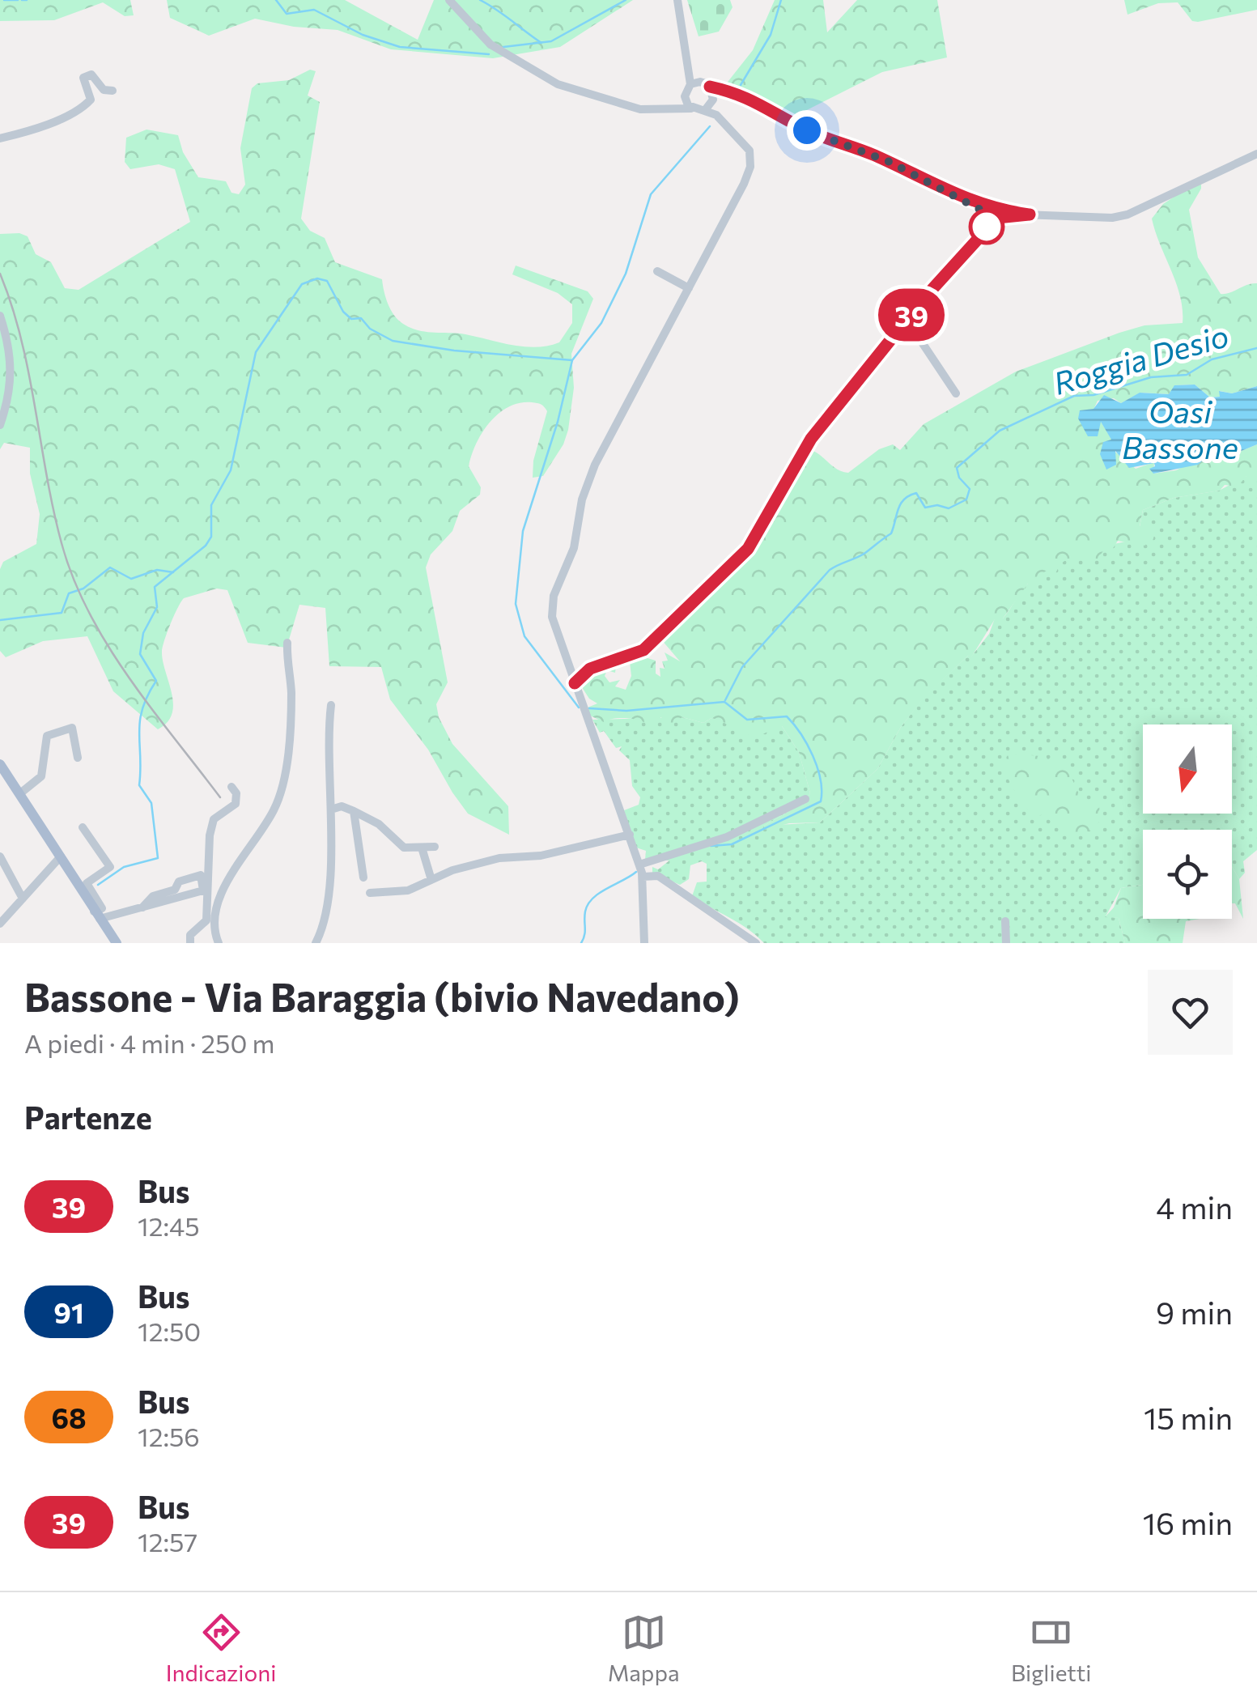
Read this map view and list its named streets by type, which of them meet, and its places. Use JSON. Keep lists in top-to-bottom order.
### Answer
{
  "water": ["Roggia Desio", "Oasi Bassone"],
  "lines": ["bus line 39"],
  "north": "bottom",
  "page": {
    "on_map": "39",
    "heading": [
      ["Bassone - Via Baraggia (bivio Navedano)", "A piedi · 4 min · 250 m"],
      "Partenze"
    ],
    "list": [
      {
        "mark": "39",
        "name": "Bus",
        "note": "12:45",
        "value": "4 min"
      },
      {
        "mark": "91",
        "name": "Bus",
        "note": "12:50",
        "value": "9 min"
      },
      {
        "mark": "68",
        "name": "Bus",
        "note": "12:56",
        "value": "15 min"
      },
      {
        "mark": "39",
        "name": "Bus",
        "note": "12:57",
        "value": "16 min"
      }
    ],
    "tabs": ["Indicazioni", "Mappa", "Biglietti"]
  }
}
